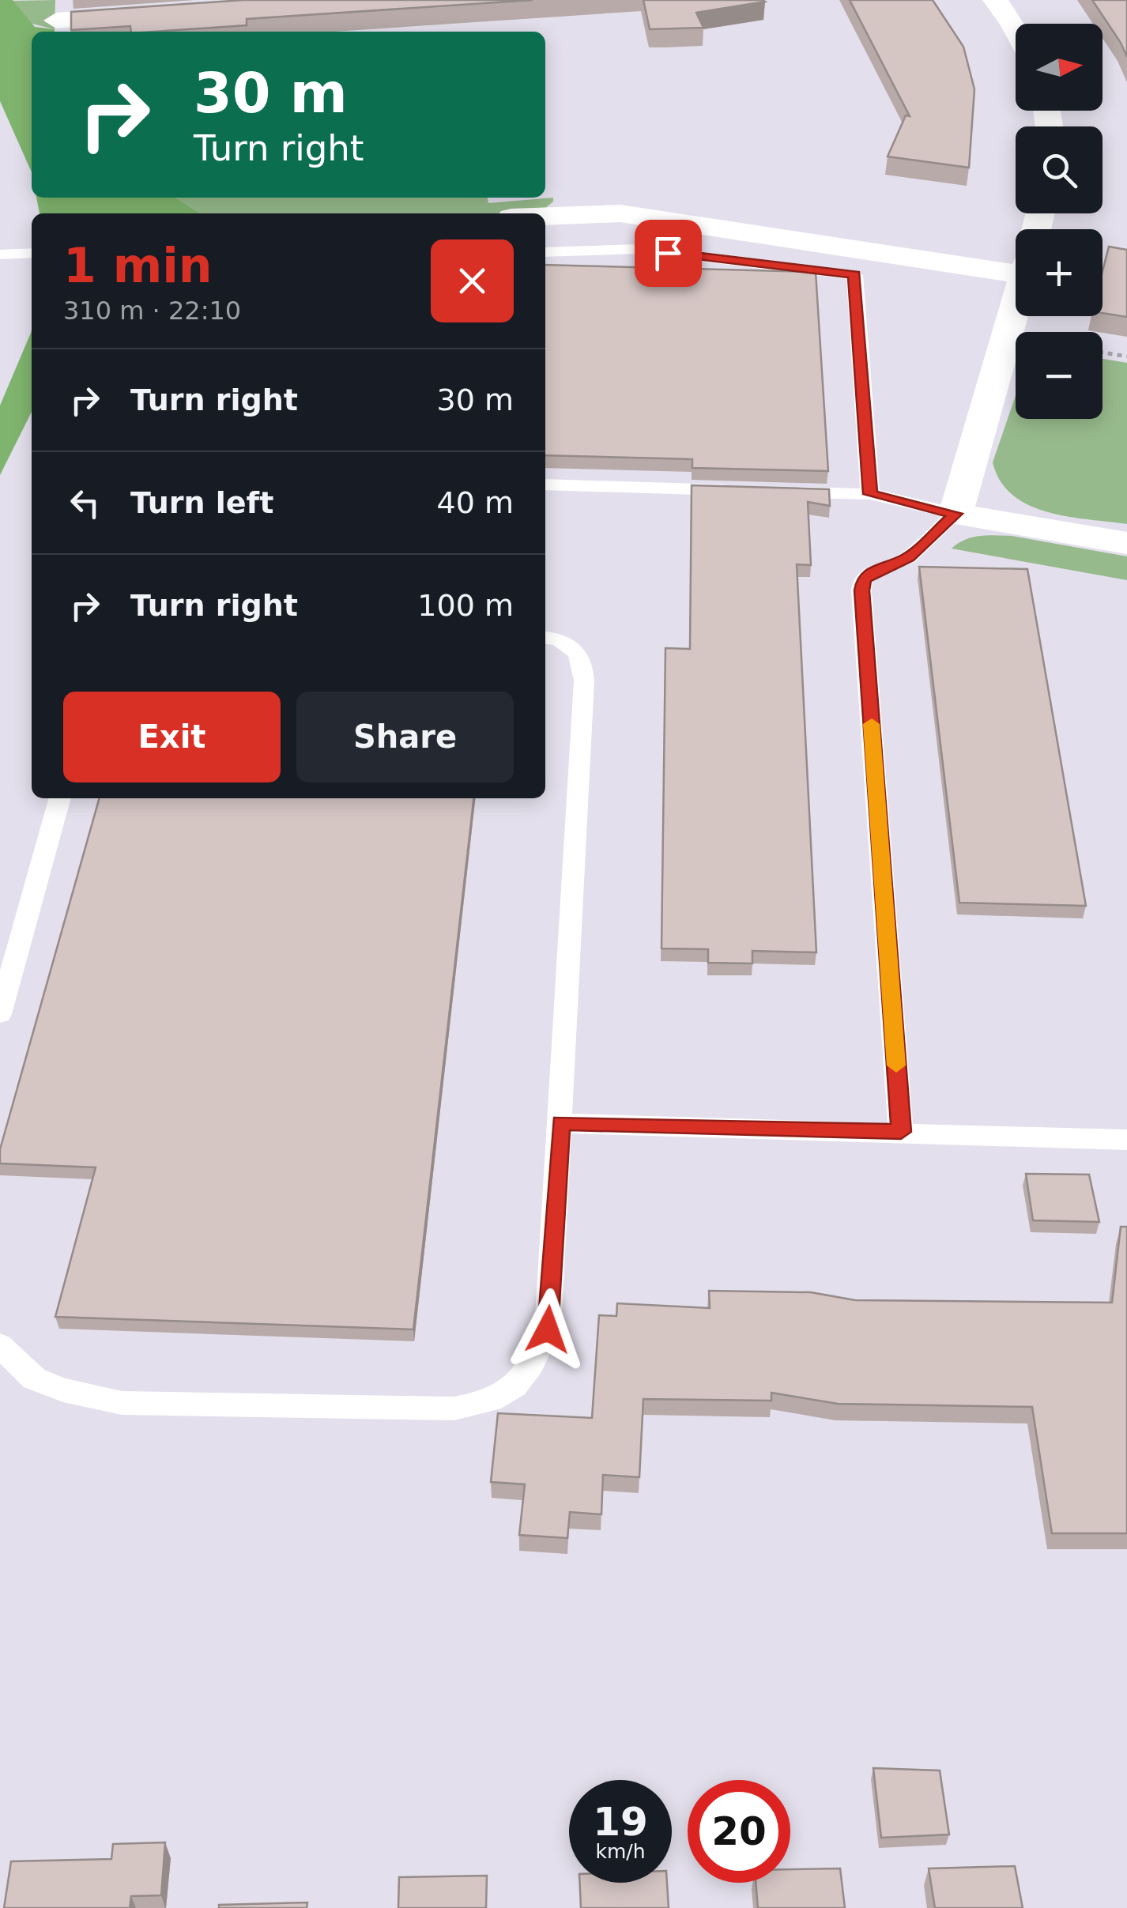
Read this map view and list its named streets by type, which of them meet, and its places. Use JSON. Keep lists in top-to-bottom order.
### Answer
{
  "north": "right",
  "page": {
    "map_buttons": ["+", "−"],
    "turn": ["30 m", "Turn right"],
    "heading": ["1 min", "310 m · 22:10"],
    "list": [
      {
        "name": "Turn right",
        "value": "30 m"
      },
      {
        "name": "Turn left",
        "value": "40 m"
      },
      {
        "name": "Turn right",
        "value": "100 m"
      }
    ],
    "buttons": ["Exit", "Share"],
    "speed": "19 km/h",
    "limit": "20"
  }
}
